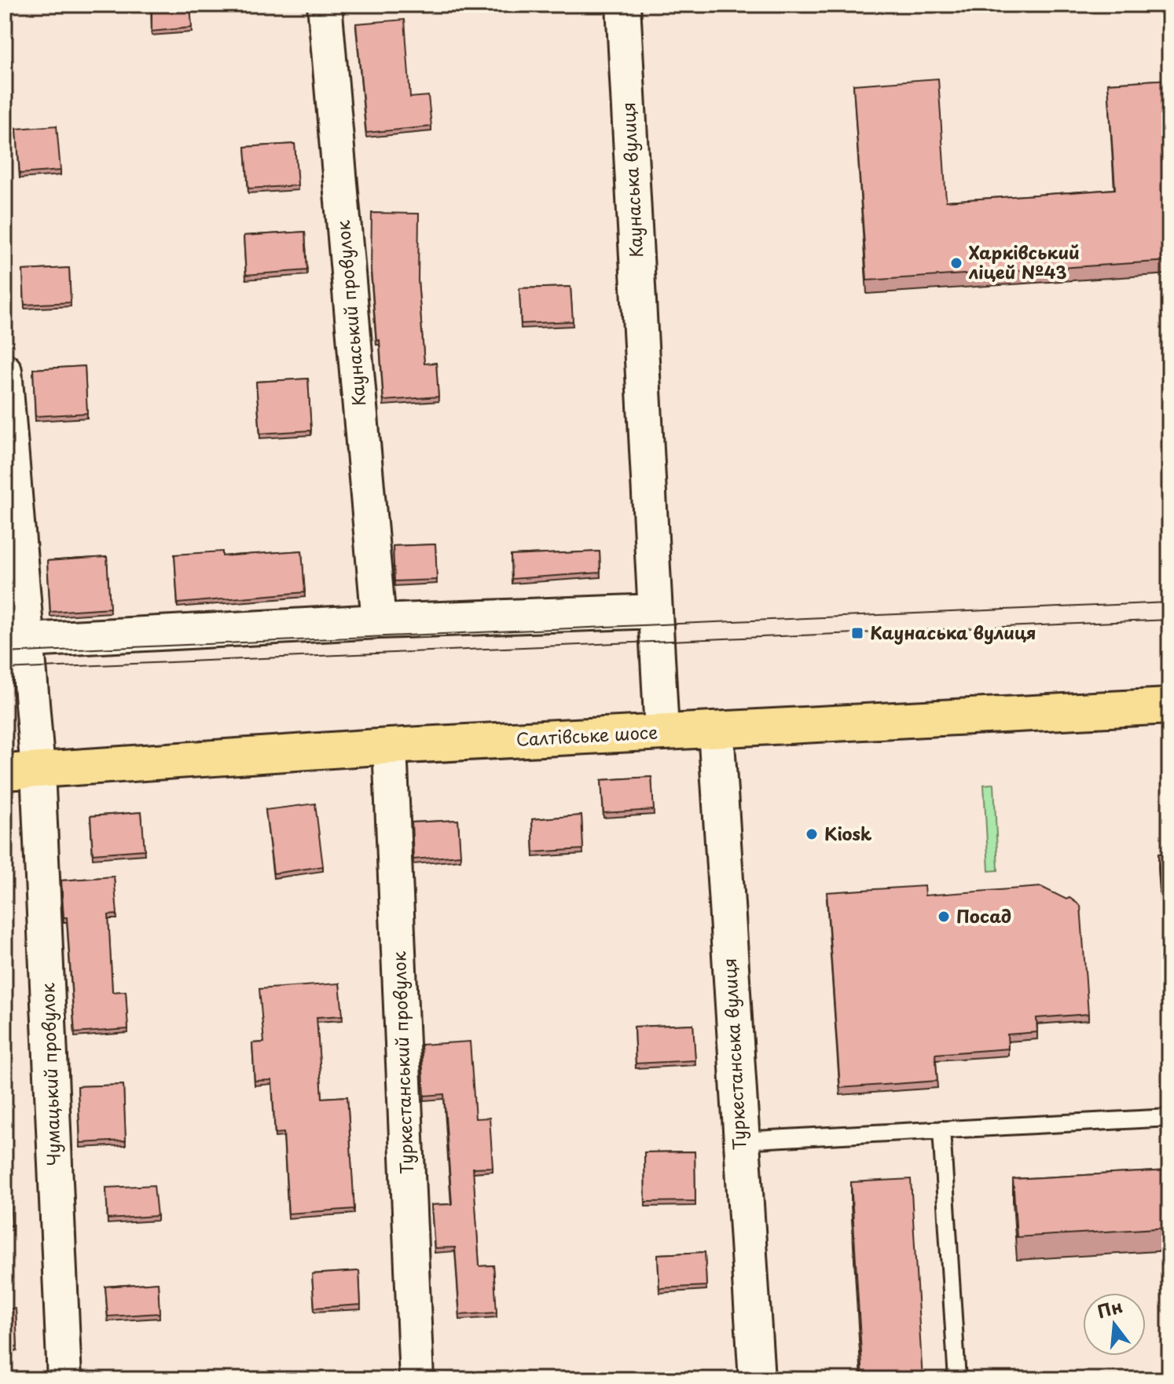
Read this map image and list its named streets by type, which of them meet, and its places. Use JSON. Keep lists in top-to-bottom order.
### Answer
{
  "streets": {
    "main road": ["Салтівське шосе"],
    "street": [
      "Каунаська вулиця",
      "Каунаський провулок",
      "Туркестанська вулиця",
      "Туркестанський провулок",
      "Чумацький провулок"
    ]
  },
  "crossings": [
    ["Каунаська вулиця", "Салтівське шосе"],
    ["Салтівське шосе", "Туркестанська вулиця"],
    ["Салтівське шосе", "Туркестанський провулок"],
    ["Салтівське шосе", "Чумацький провулок"]
  ],
  "places": {
    "other": ["Харківський ліцей №43", "Kiosk", "Посад"],
    "transit": ["Каунаська вулиця"]
  },
  "north": "top"
}
